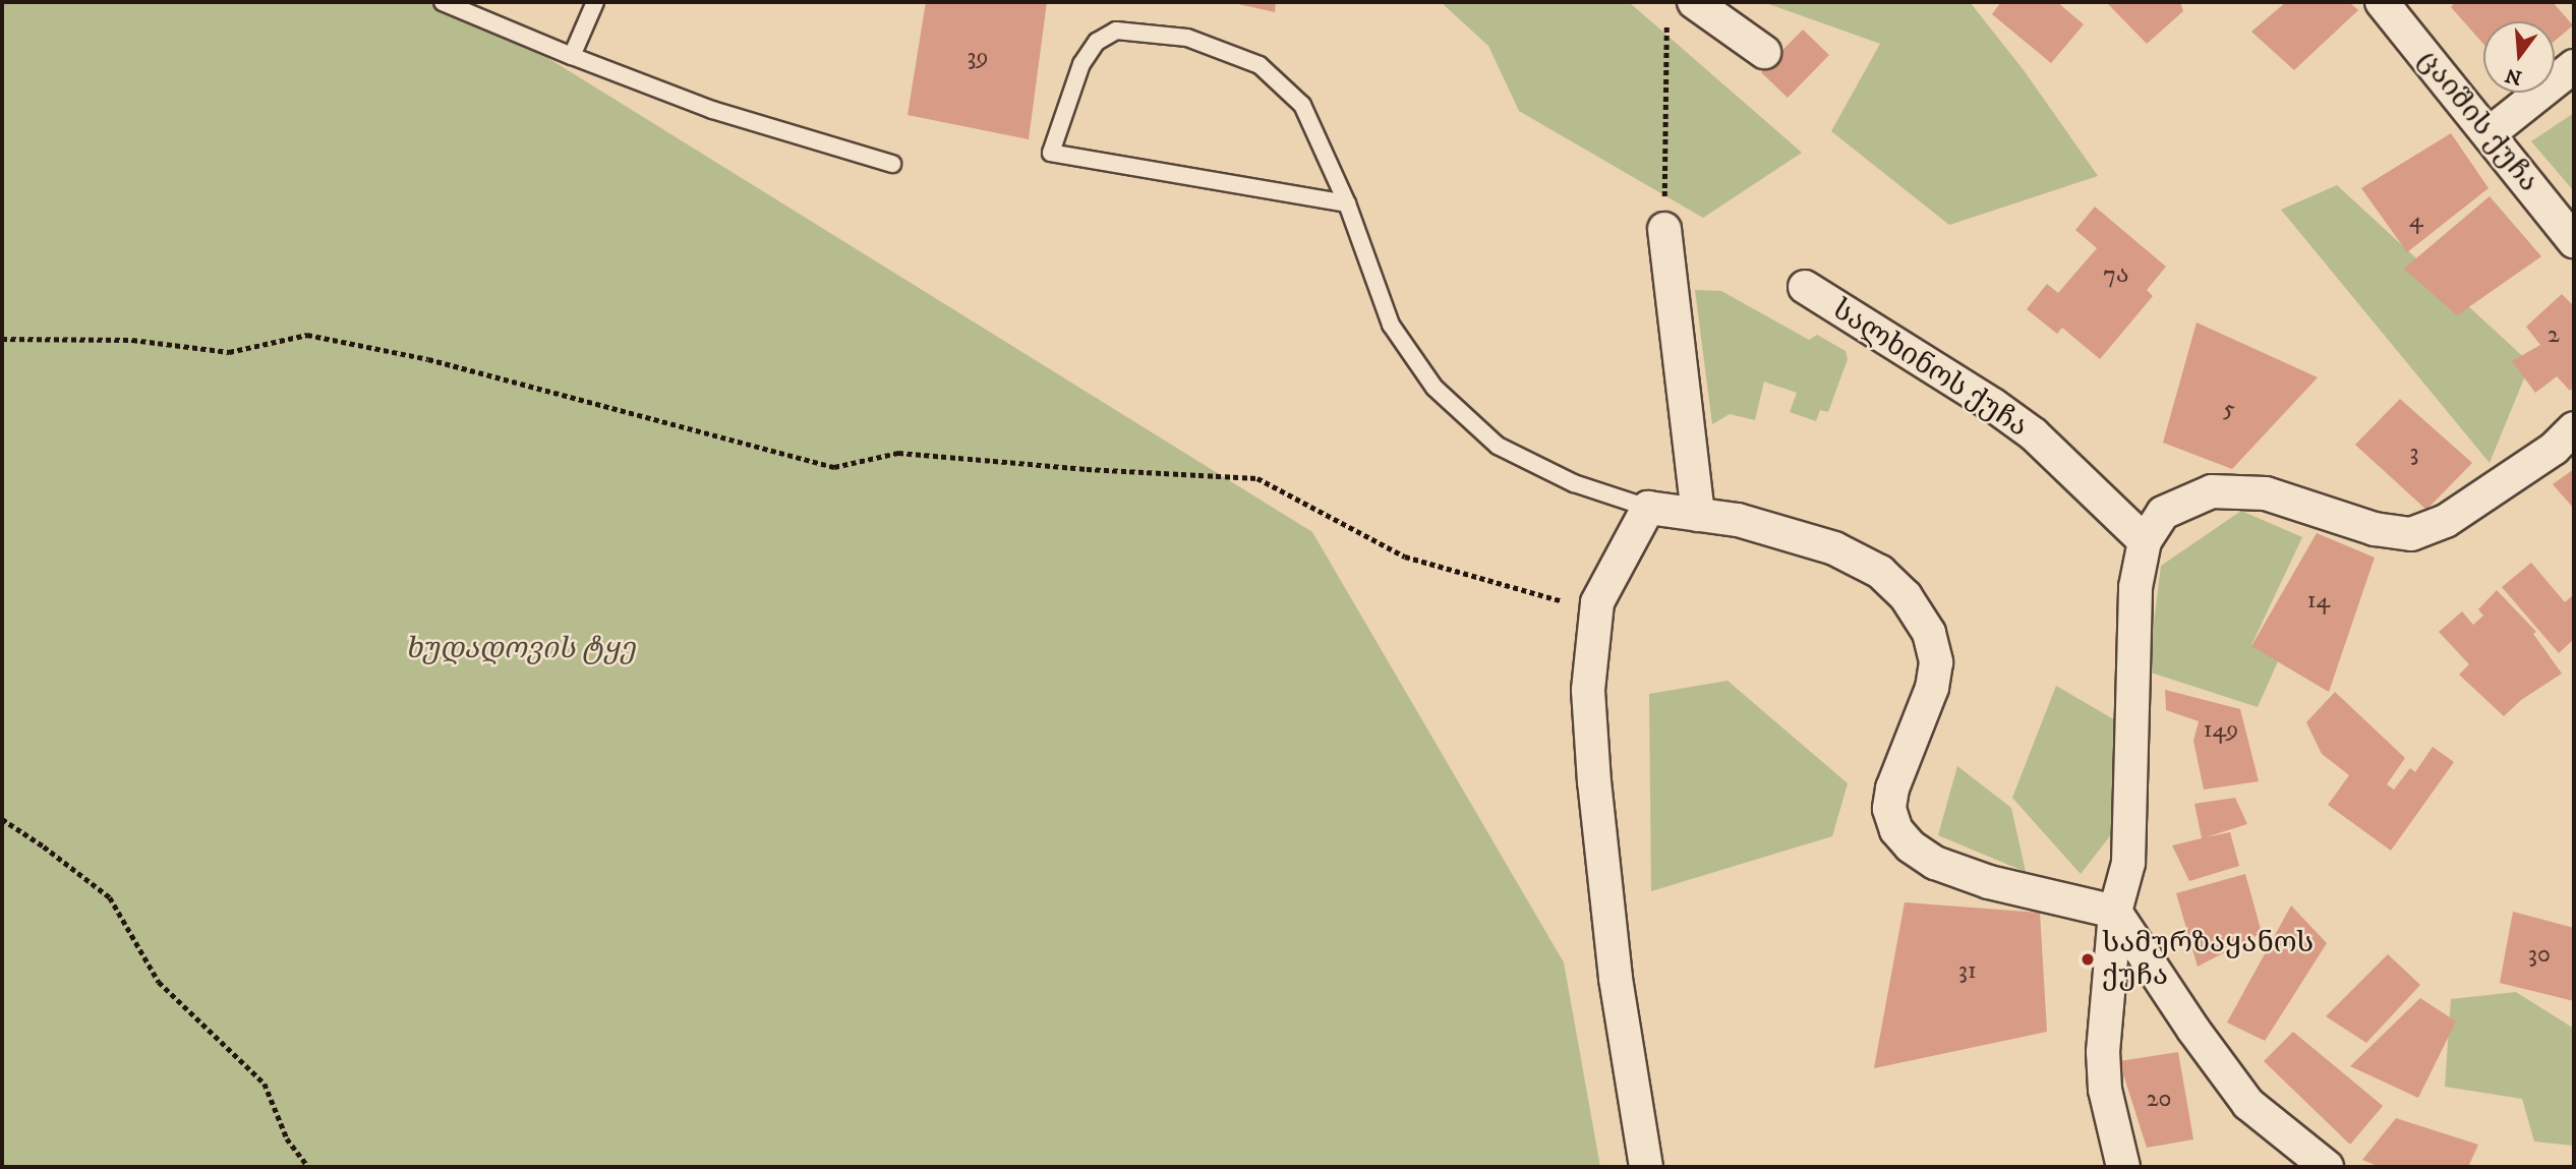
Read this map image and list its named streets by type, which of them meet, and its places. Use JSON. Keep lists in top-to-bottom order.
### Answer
{
  "streets": {
    "street": ["ცაიშის ქუჩა", "სალხინოს ქუჩა"]
  },
  "parks": ["ხუდადოვის ტყე"],
  "places": ["სამურზაყანოს ქუჩა"],
  "house_numbers": [
    "39",
    "4",
    "7ა",
    "2",
    "5",
    "3",
    "14",
    "149",
    "30",
    "31",
    "20"
  ],
  "north": "bottom"
}
